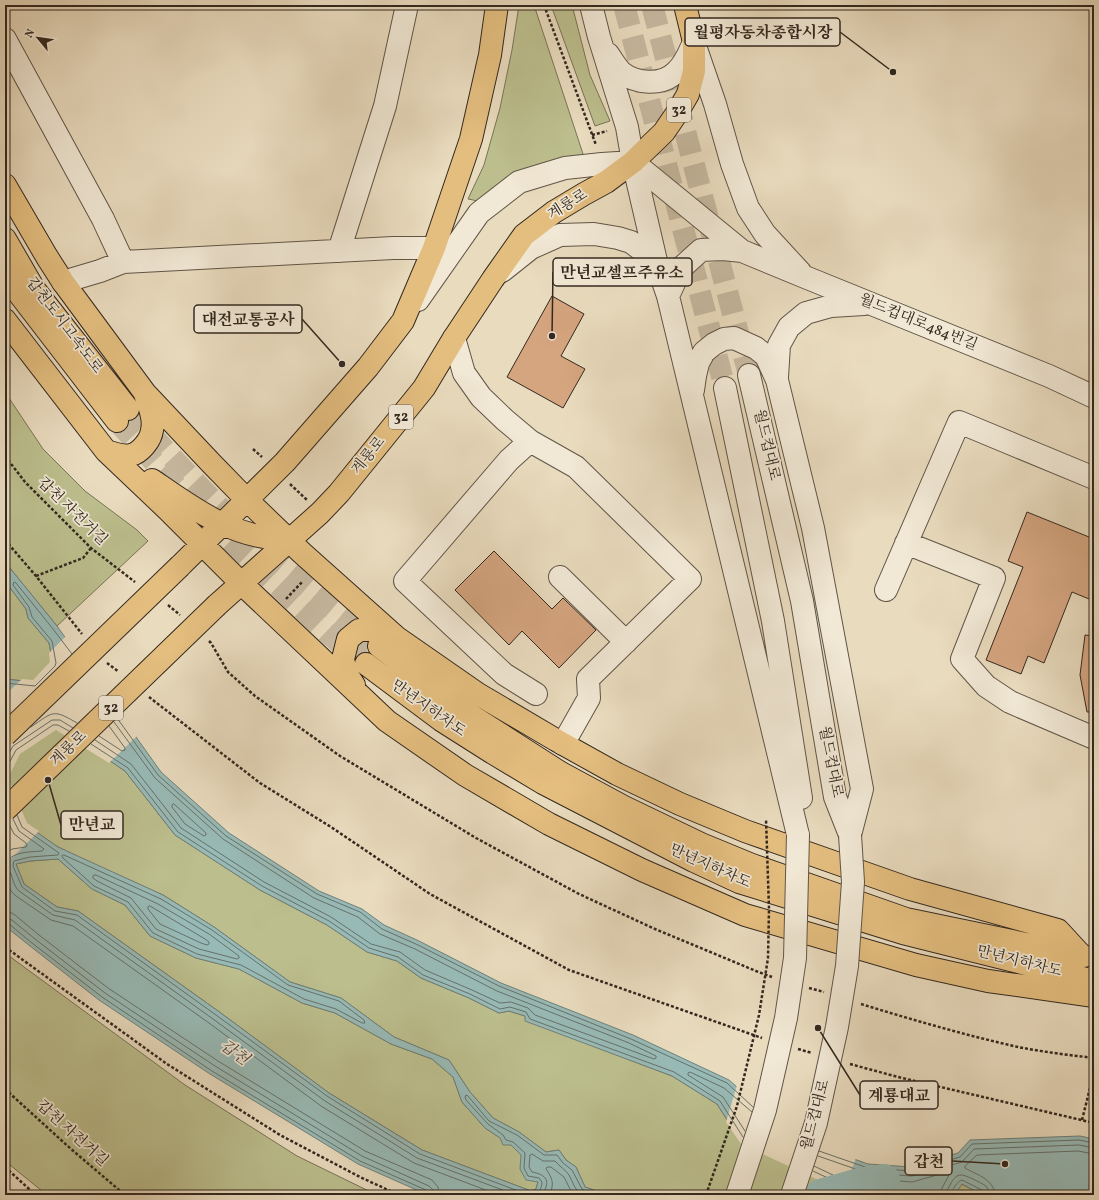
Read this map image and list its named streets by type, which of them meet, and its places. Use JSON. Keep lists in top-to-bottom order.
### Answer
{
  "streets": {
    "main road": [
      "32",
      "계룡로",
      "갑천도시고속도로",
      "만년지하차도"
    ],
    "street": ["월드컵대로484번길", "월드컵대로"],
    "path": ["갑천 자전거길"]
  },
  "water": ["갑천"],
  "places": [
    "월평자동차종합시장",
    "만년교셀프주유소",
    "대전교통공사",
    "만년교",
    "계룡대교",
    "갑천"
  ],
  "north": "top left"
}
